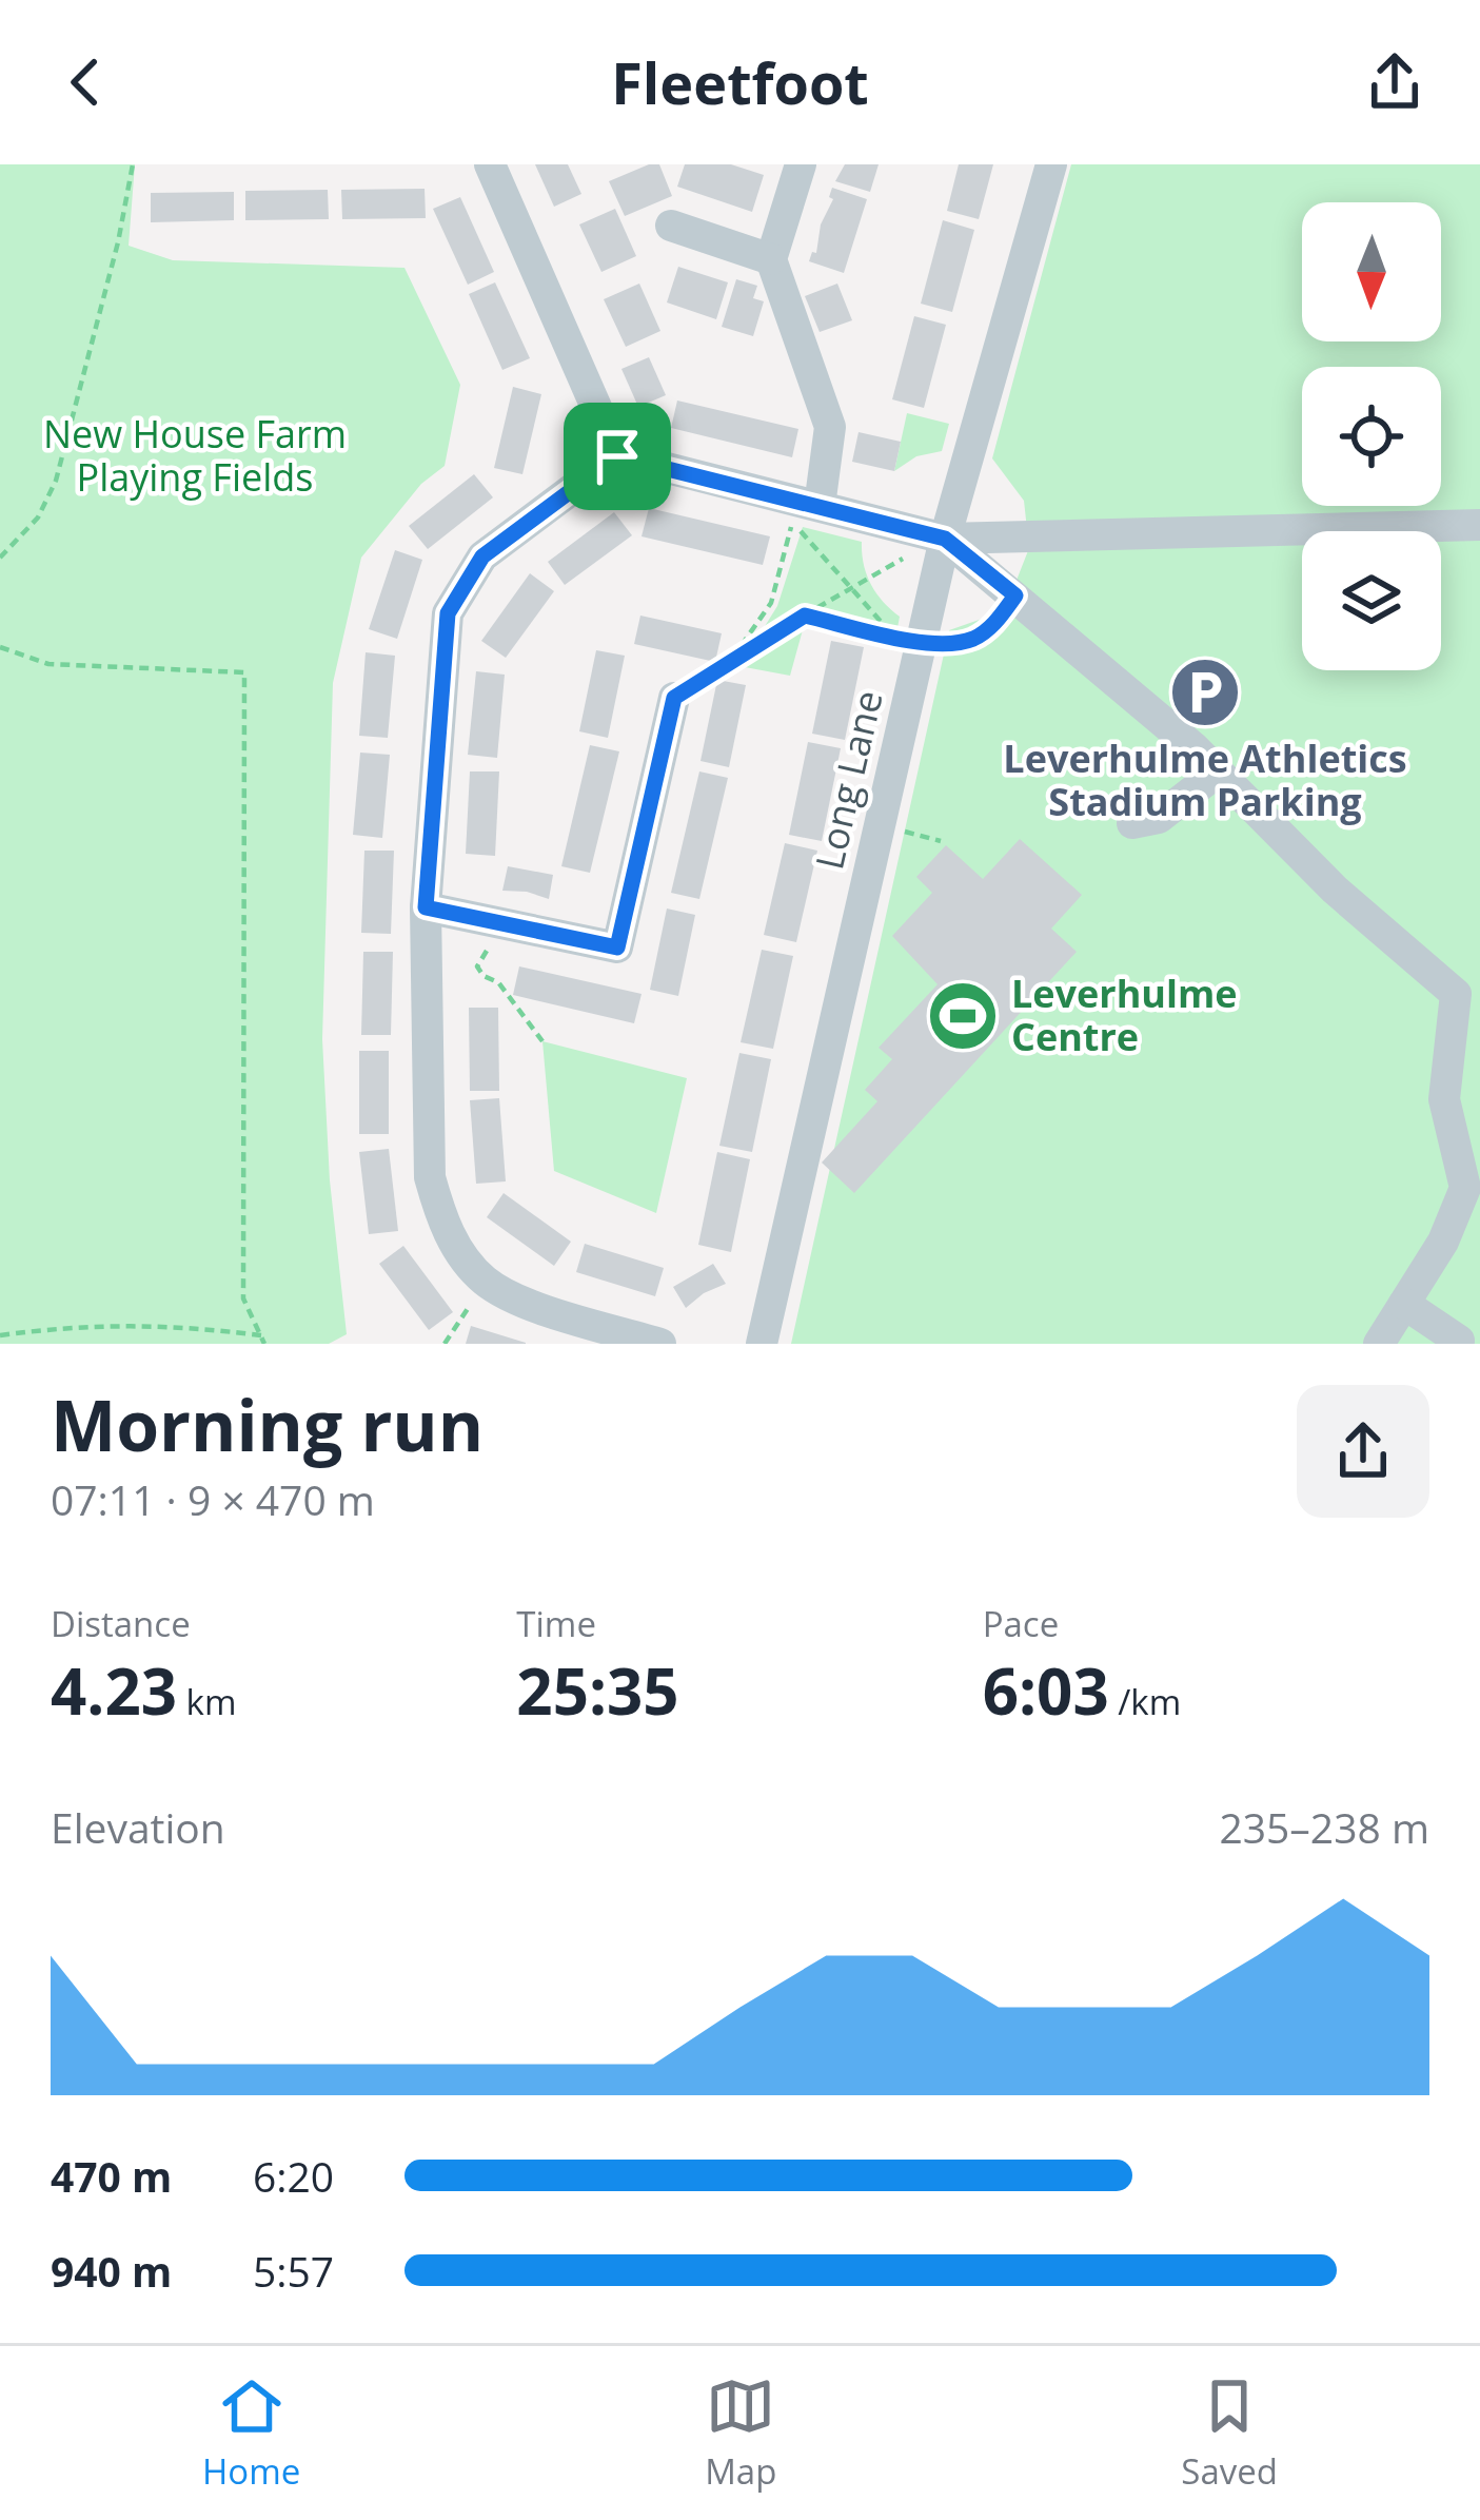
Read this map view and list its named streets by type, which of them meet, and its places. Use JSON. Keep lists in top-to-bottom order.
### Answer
{
  "streets": {
    "street": ["Long Lane"]
  },
  "parks": ["New House Farm Playing Fields"],
  "places": {
    "parking": ["Leverhulme Athletics Stadium Parking"],
    "sports": ["Leverhulme Centre"]
  },
  "north": "bottom",
  "page": {
    "header": "Fleetfoot",
    "heading": ["Morning run", "07:11 · 9 × 470 m"],
    "stats": [
      ["Distance", "4.23 km"],
      ["Time", "25:35"],
      ["Pace", "6:03 /km"]
    ],
    "chart": ["Elevation", "235–238 m"],
    "list": [
      {
        "name": "470 m",
        "note": "6:20"
      },
      {
        "name": "940 m",
        "note": "5:57"
      }
    ],
    "tabs": ["Home", "Map", "Saved"]
  }
}
